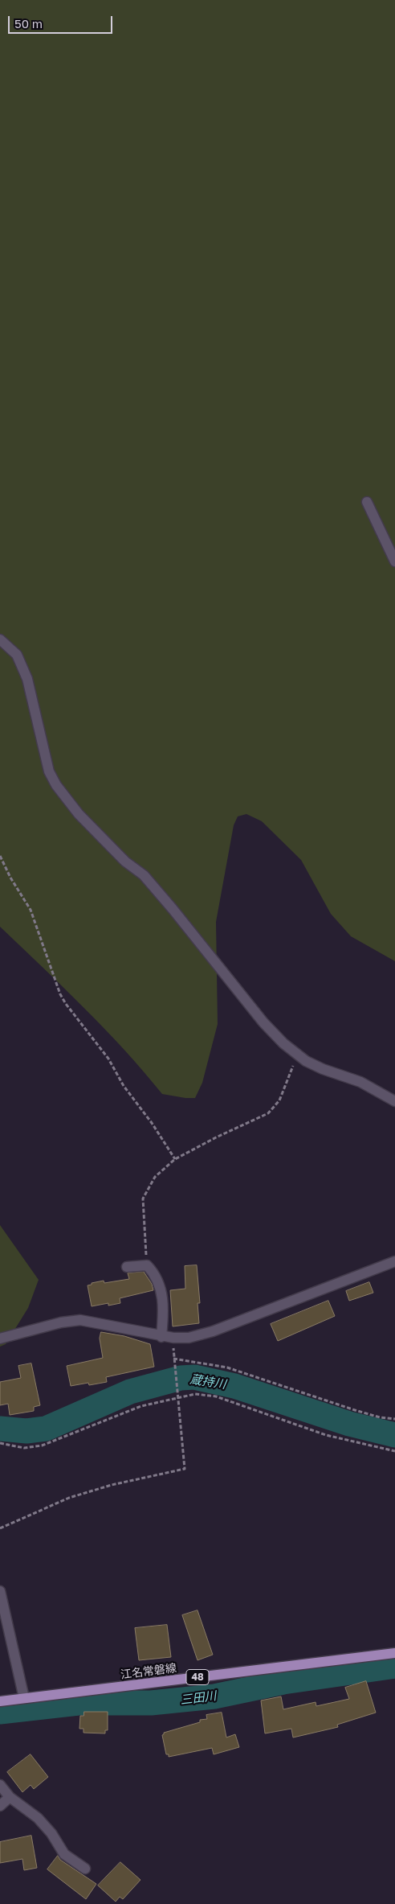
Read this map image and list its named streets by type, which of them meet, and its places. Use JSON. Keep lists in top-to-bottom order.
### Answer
{
  "streets": {
    "main road": ["江名常磐線", "48"]
  },
  "water": ["蔵持川", "三田川"],
  "scale_bar": "50 m"
}
